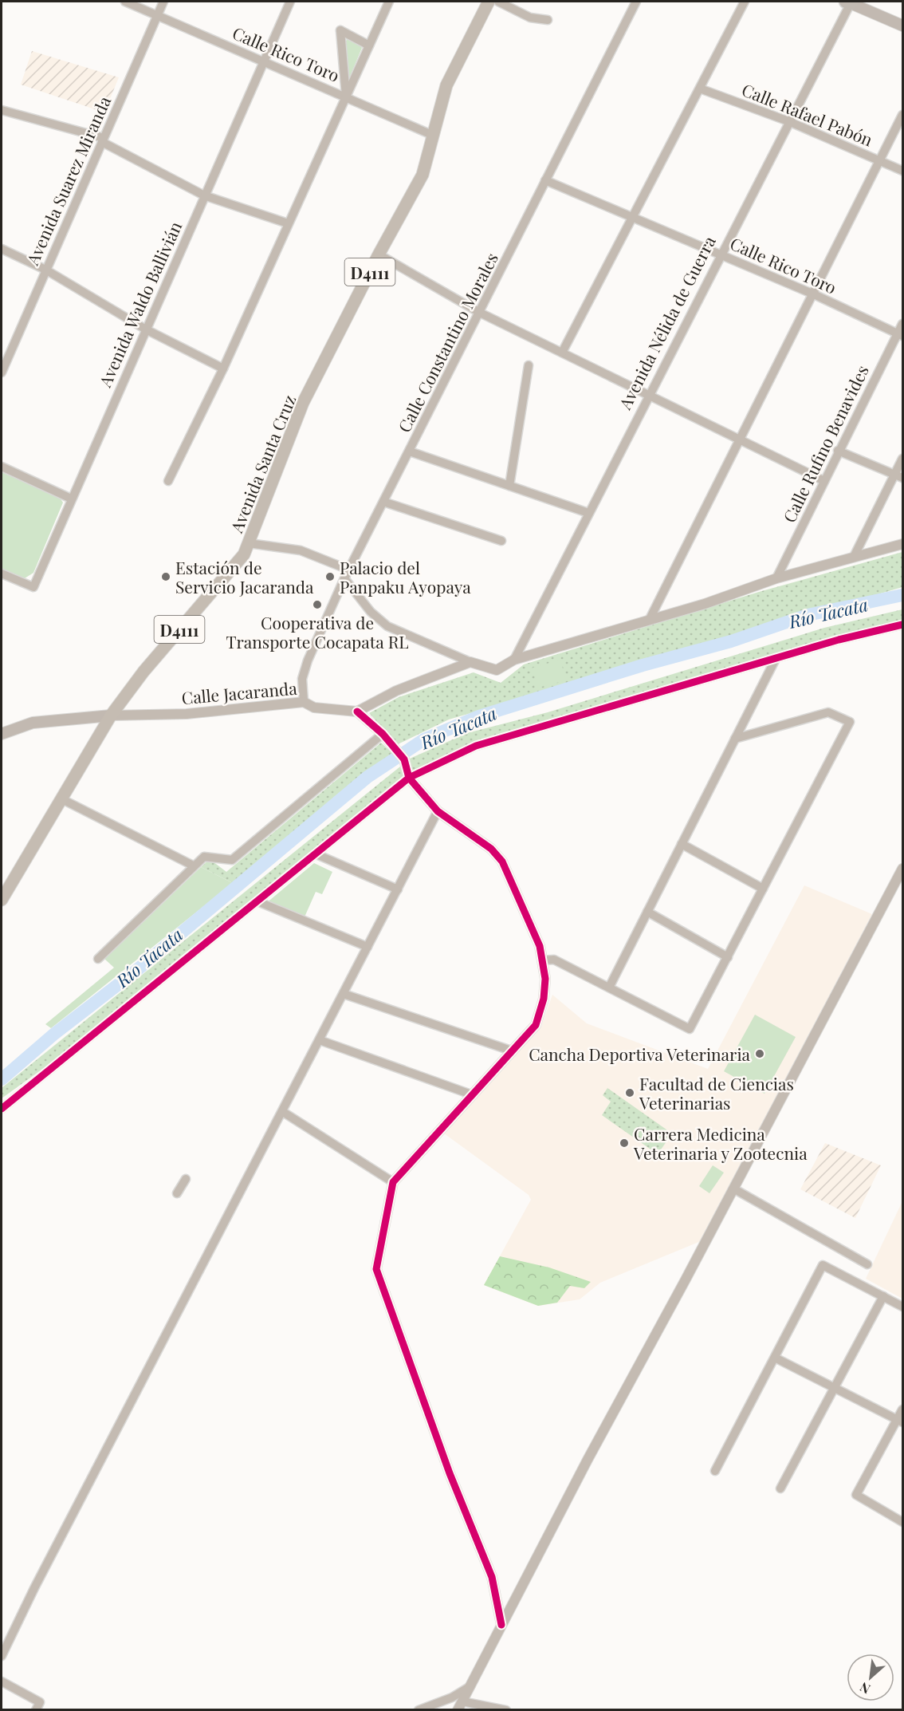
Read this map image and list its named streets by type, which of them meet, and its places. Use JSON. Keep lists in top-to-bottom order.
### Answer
{
  "streets": {
    "main road": ["D4111", "Avenida Santa Cruz", "Calle Jacaranda"],
    "street": [
      "Calle Rico Toro",
      "Calle Rafael Pabón",
      "Avenida Suarez Miranda",
      "Avenida Waldo Ballivián",
      "Avenida Nélida de Guerra",
      "Calle Constantino Morales",
      "Calle Rufino Benavides"
    ]
  },
  "crossings": [
    ["Calle Rico Toro", "Avenida Suarez Miranda"],
    ["Calle Rico Toro", "Avenida Waldo Ballivián"],
    ["Calle Rico Toro", "Avenida Nélida de Guerra"],
    ["Calle Rico Toro", "Calle Constantino Morales"],
    ["Calle Rico Toro", "Calle Rufino Benavides"],
    ["Calle Rico Toro", "Avenida Santa Cruz"],
    ["Calle Rafael Pabón", "Avenida Nélida de Guerra"],
    ["Calle Constantino Morales", "Calle Jacaranda"],
    ["Avenida Santa Cruz", "Calle Jacaranda"]
  ],
  "water": ["Río Tacata"],
  "places": [
    "Estación de Servicio Jacaranda",
    "Palacio del Panpaku Ayopaya",
    "Cooperativa de Transporte Cocapata RL",
    "Cancha Deportiva Veterinaria",
    "Facultad de Ciencias Veterinarias",
    "Carrera Medicina Veterinaria y Zootecnia"
  ],
  "north": "bottom left"
}
